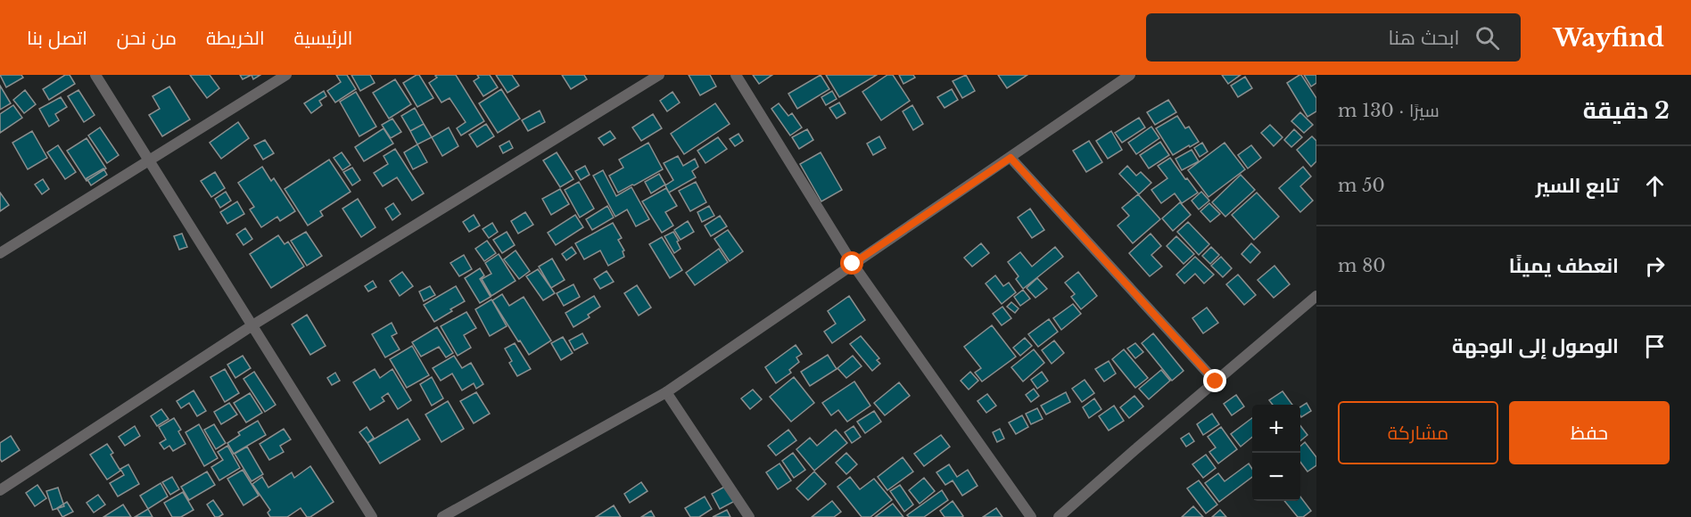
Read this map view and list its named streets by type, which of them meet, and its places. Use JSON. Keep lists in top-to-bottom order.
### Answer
{
  "page": {
    "header": "Wayfind",
    "search": "ابحث هنا",
    "nav": [
      "الرئيسية",
      "الخريطة",
      "من نحن",
      "اتصل بنا"
    ],
    "heading": ["2 دقيقة", "سيرًا · 130 m"],
    "list": [
      ["تابع السير", "50 m"],
      ["انعطف يمينًا", "80 m"],
      "الوصول إلى الوجهة"
    ],
    "buttons": ["حفظ", "مشاركة"],
    "map_buttons": ["+", "−"]
  }
}
